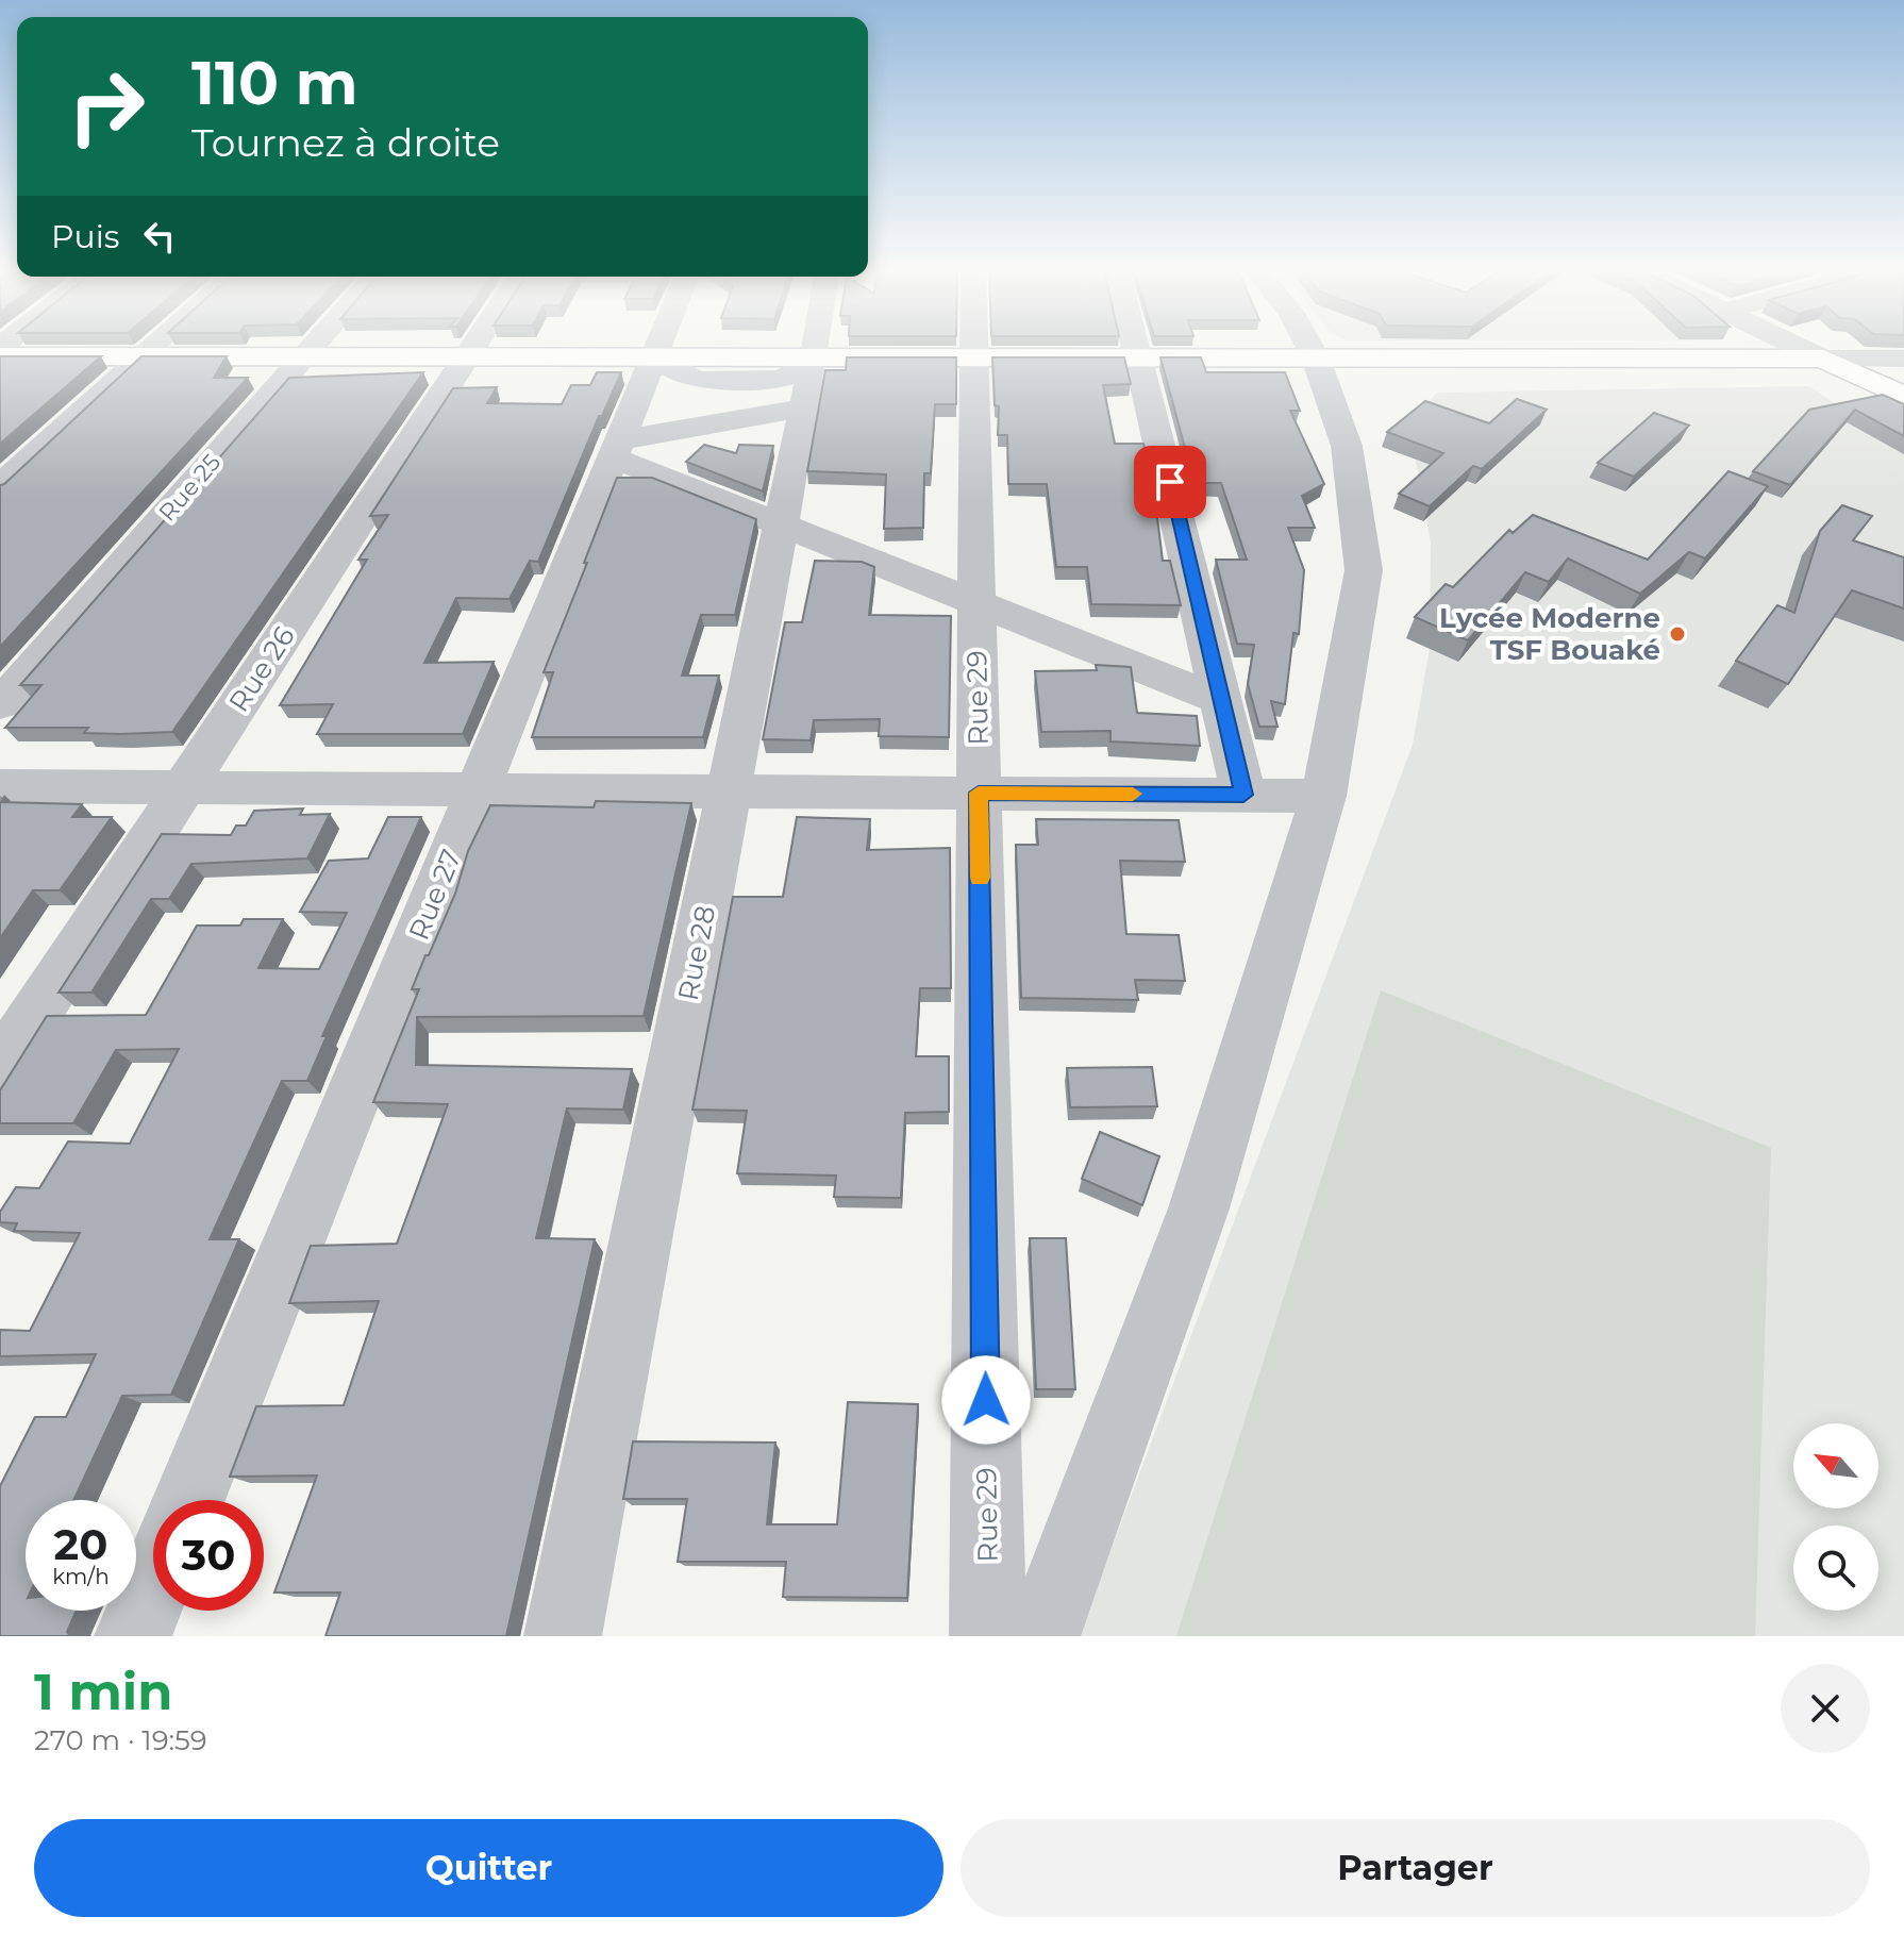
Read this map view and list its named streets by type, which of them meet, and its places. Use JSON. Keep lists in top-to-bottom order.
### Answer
{
  "streets": {
    "street": [
      "Rue 25",
      "Rue 26",
      "Rue 29",
      "Rue 27",
      "Rue 28"
    ]
  },
  "places": ["Lycée Moderne TSF Bouaké"],
  "north": "top left",
  "page": {
    "turn": ["110 m", "Tournez à droite"],
    "then": "Puis",
    "speed": "20 km/h",
    "limit": "30",
    "heading": ["1 min", "270 m · 19:59"],
    "buttons": ["Quitter", "Partager"]
  }
}
